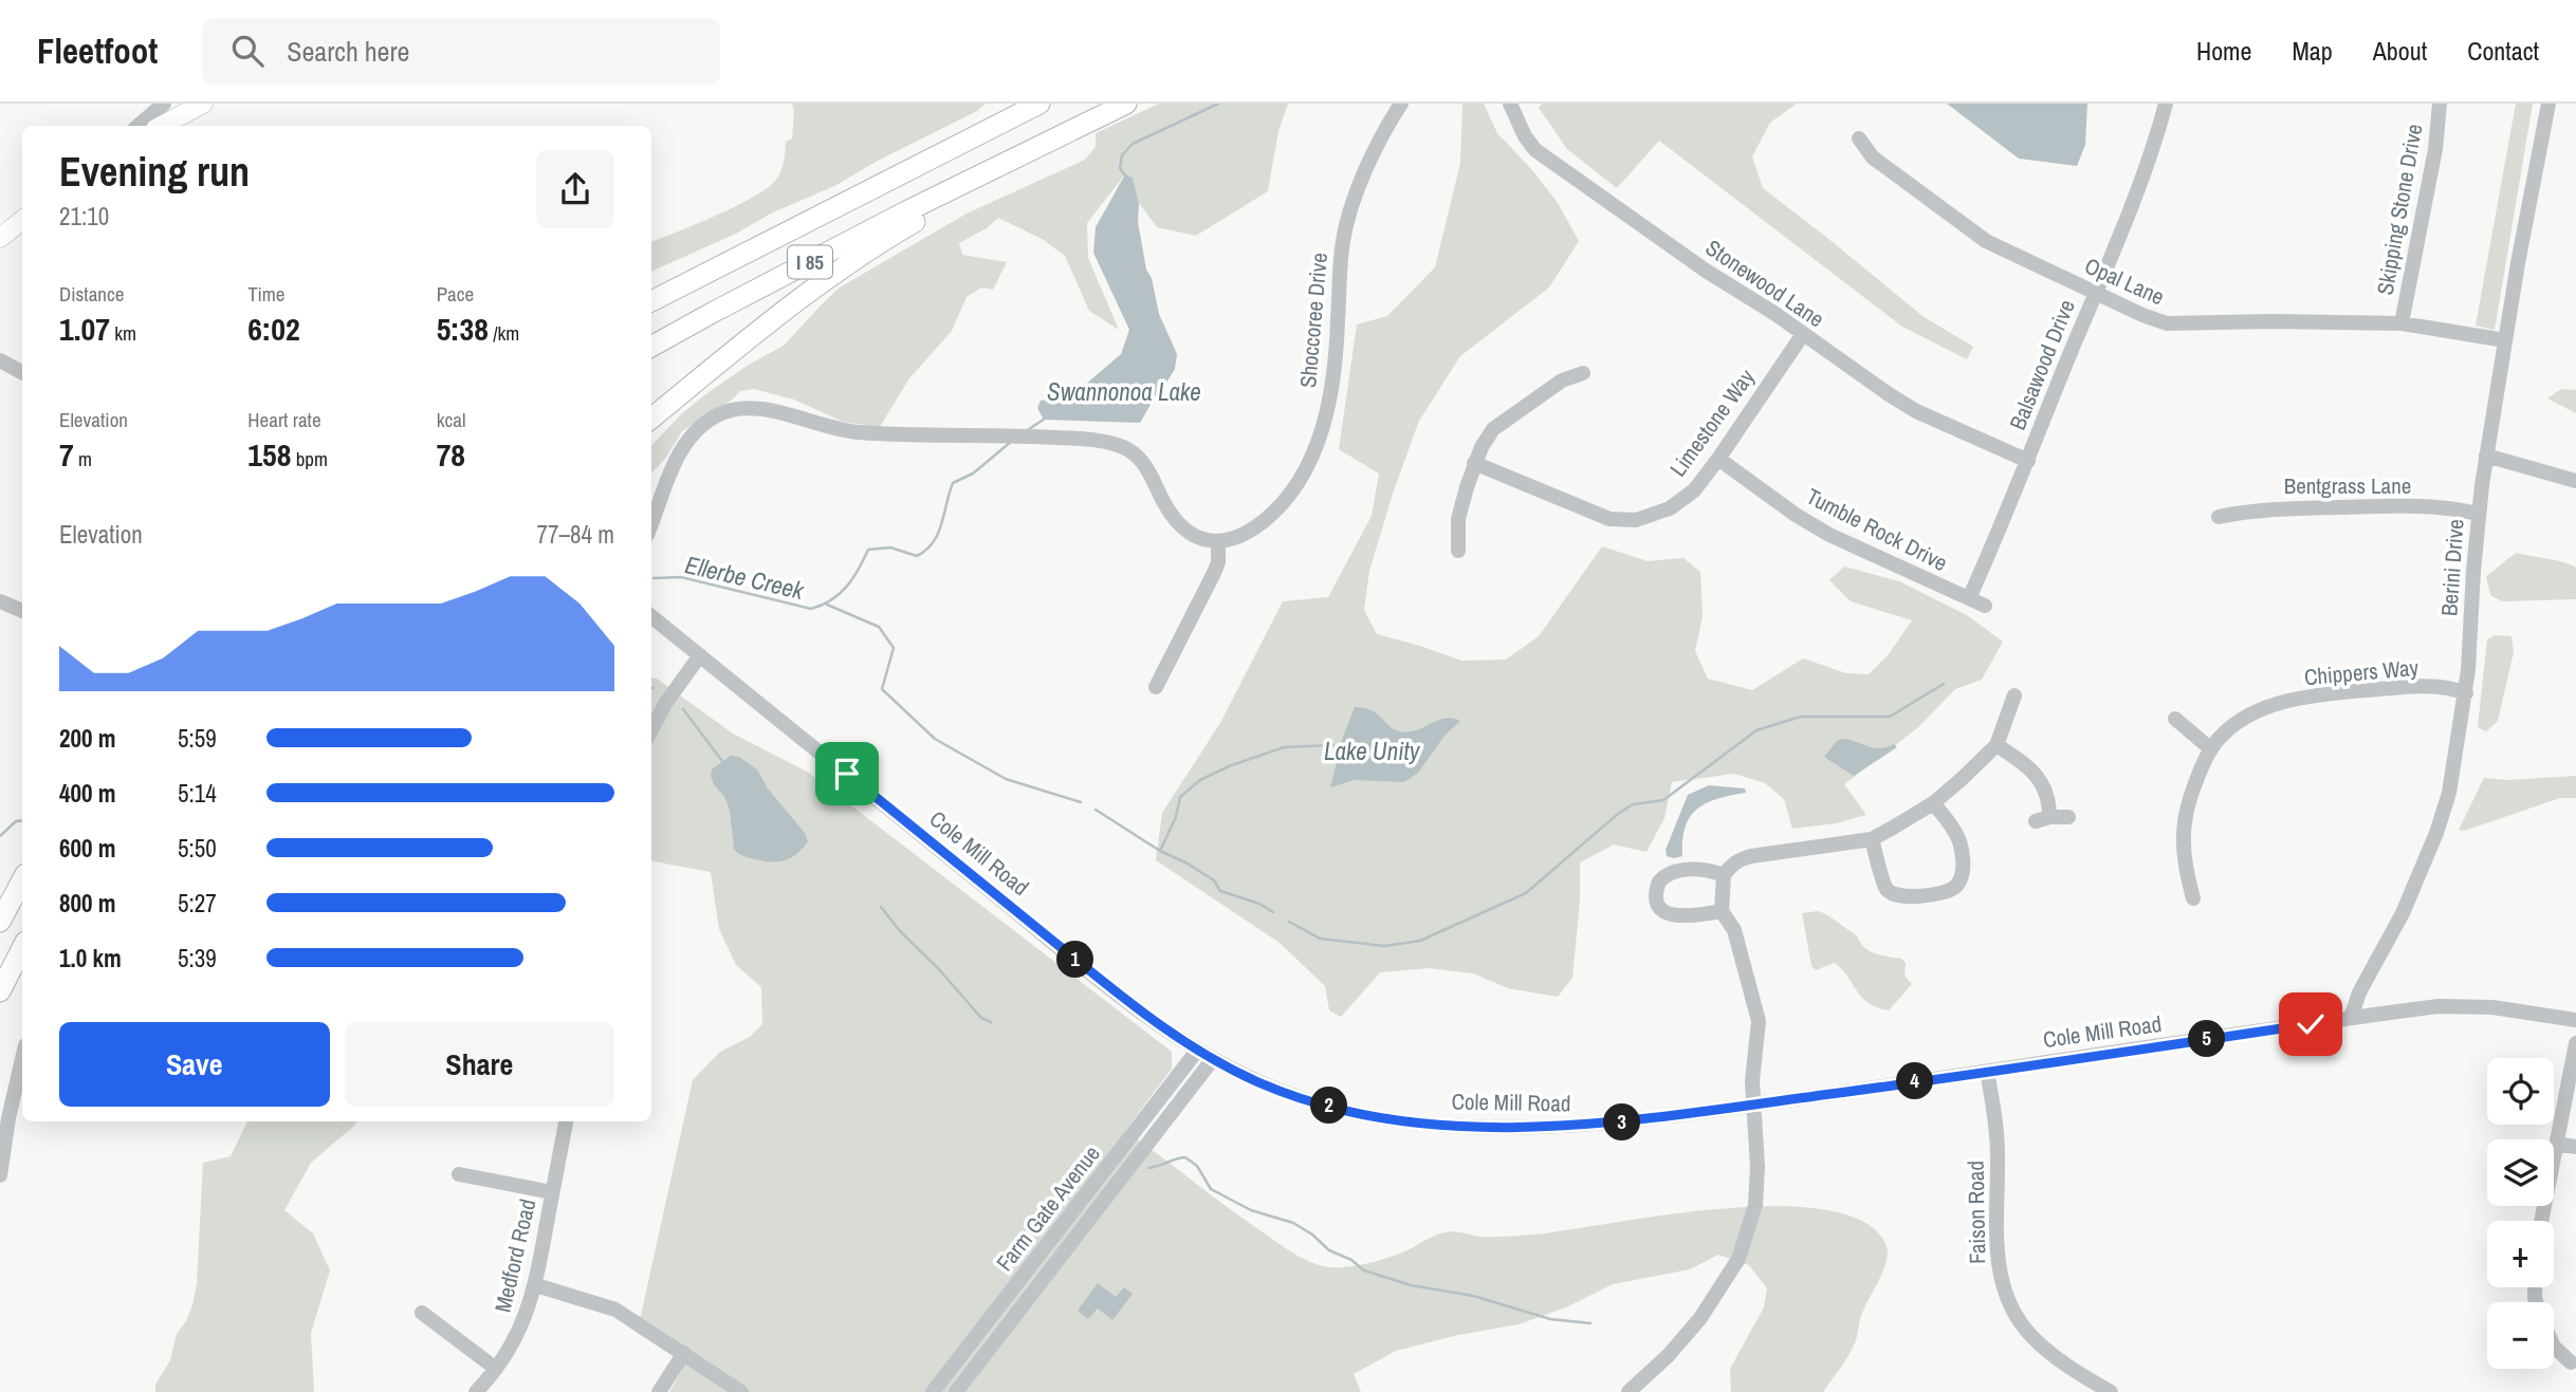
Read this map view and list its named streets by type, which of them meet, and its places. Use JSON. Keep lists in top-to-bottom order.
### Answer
{
  "streets": {
    "highway": ["I 85"],
    "street": [
      "Skipping Stone Drive",
      "Opal Lane",
      "Stonewood Lane",
      "Shoccoree Drive",
      "Balsawood Drive",
      "Limestone Way",
      "Bentgrass Lane",
      "Tumble Rock Drive",
      "Berini Drive",
      "Chippers Way",
      "Cole Mill Road",
      "Farm Gate Avenue",
      "Faison Road",
      "Medford Road"
    ]
  },
  "crossings": [
    ["Skipping Stone Drive", "Opal Lane"],
    ["Opal Lane", "Balsawood Drive"],
    ["Opal Lane", "Berini Drive"],
    ["Stonewood Lane", "Balsawood Drive"],
    ["Stonewood Lane", "Limestone Way"],
    ["Balsawood Drive", "Tumble Rock Drive"],
    ["Limestone Way", "Tumble Rock Drive"],
    ["Bentgrass Lane", "Berini Drive"],
    ["Berini Drive", "Chippers Way"],
    ["Berini Drive", "Cole Mill Road"],
    ["Cole Mill Road", "Farm Gate Avenue"],
    ["Cole Mill Road", "Faison Road"]
  ],
  "water": ["Swannonoa Lake", "Ellerbe Creek", "Lake Unity"],
  "page": {
    "header": "Fleetfoot",
    "search": "Search here",
    "nav": [
      "Home",
      "Map",
      "About",
      "Contact"
    ],
    "heading": ["Evening run", "21:10"],
    "stats": [
      ["Distance", "1.07 km"],
      ["Time", "6:02"],
      ["Pace", "5:38 /km"],
      ["Elevation", "7 m"],
      ["Heart rate", "158 bpm"],
      ["kcal", "78"]
    ],
    "chart": ["Elevation", "77–84 m"],
    "list": [
      {
        "name": "200 m",
        "note": "5:59"
      },
      {
        "name": "400 m",
        "note": "5:14"
      },
      {
        "name": "600 m",
        "note": "5:50"
      },
      {
        "name": "800 m",
        "note": "5:27"
      },
      {
        "name": "1.0 km",
        "note": "5:39"
      }
    ],
    "pins": [
      "1",
      "5",
      "4",
      "2",
      "3"
    ],
    "buttons": ["Save", "Share"],
    "map_buttons": ["+", "−"]
  }
}
